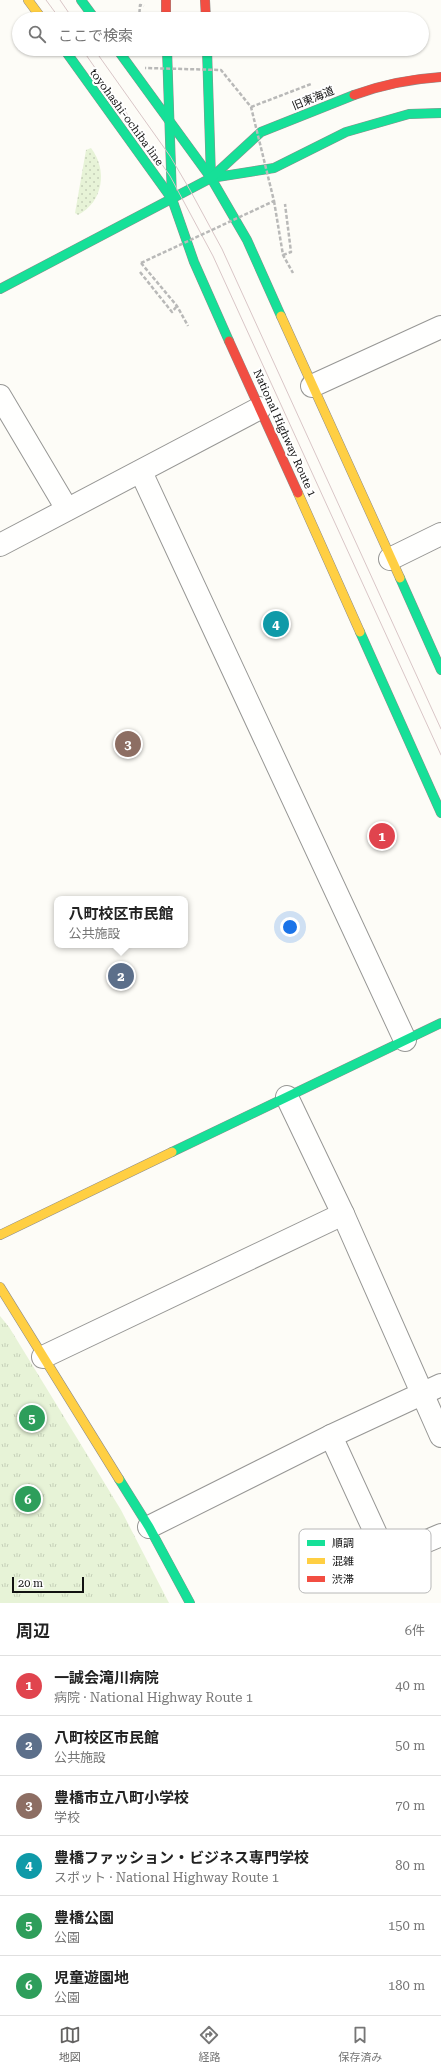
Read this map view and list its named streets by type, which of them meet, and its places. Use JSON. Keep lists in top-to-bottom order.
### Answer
{
  "streets": {
    "main road": ["旧東海道", "toyohashi-ochiba line", "National Highway Route 1"]
  },
  "crossings": [
    ["旧東海道", "toyohashi-ochiba line"],
    ["旧東海道", "National Highway Route 1"],
    ["toyohashi-ochiba line", "National Highway Route 1"]
  ],
  "legend": ["順調", "混雑", "渋滞"],
  "scale_bar": "20 m",
  "page": {
    "search": "ここで検索",
    "pins": [
      "4",
      "3",
      "1",
      "2",
      "5",
      "6"
    ],
    "popup": ["八町校区市民館", "公共施設"],
    "scale": "20 m",
    "heading": ["周辺", "6件"],
    "list": [
      {
        "mark": "1",
        "name": "一誠会滝川病院",
        "note": "病院 · National Highway Route 1",
        "value": "40 m"
      },
      {
        "mark": "2",
        "name": "八町校区市民館",
        "note": "公共施設",
        "value": "50 m"
      },
      {
        "mark": "3",
        "name": "豊橋市立八町小学校",
        "note": "学校",
        "value": "70 m"
      },
      {
        "mark": "4",
        "name": "豊橋ファッション・ビジネス専門学校",
        "note": "スポット · National Highway Route 1",
        "value": "80 m"
      },
      {
        "mark": "5",
        "name": "豊橋公園",
        "note": "公園",
        "value": "150 m"
      },
      {
        "mark": "6",
        "name": "児童遊園地",
        "note": "公園",
        "value": "180 m"
      }
    ],
    "nav": ["地図", "経路", "保存済み"]
  }
}
